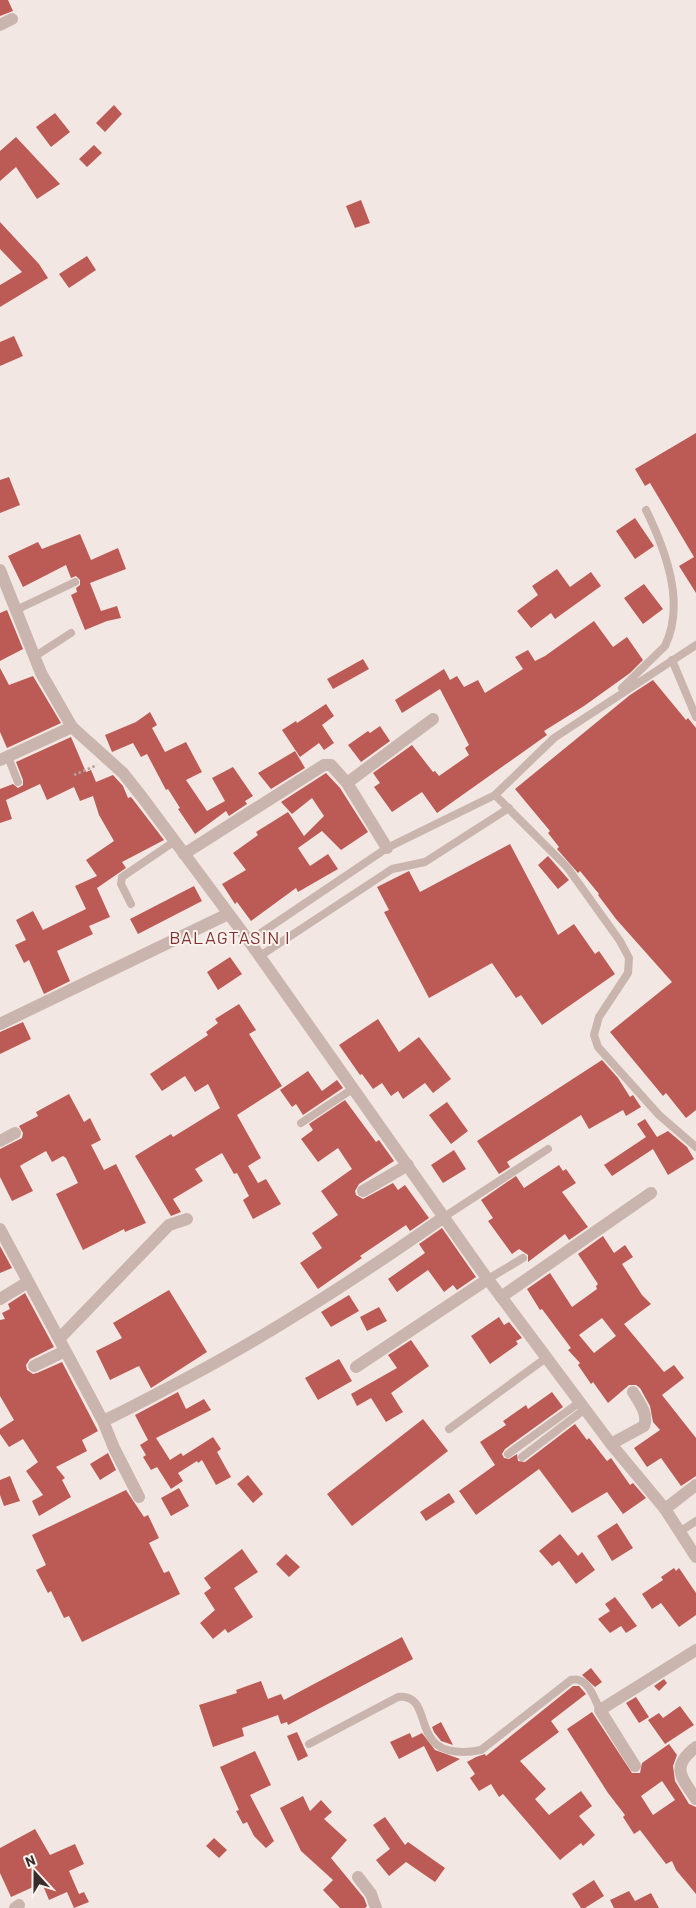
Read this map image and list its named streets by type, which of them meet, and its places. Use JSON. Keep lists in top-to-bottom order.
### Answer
{
  "districts": ["BALAGTASIN I"],
  "north": "top"
}
